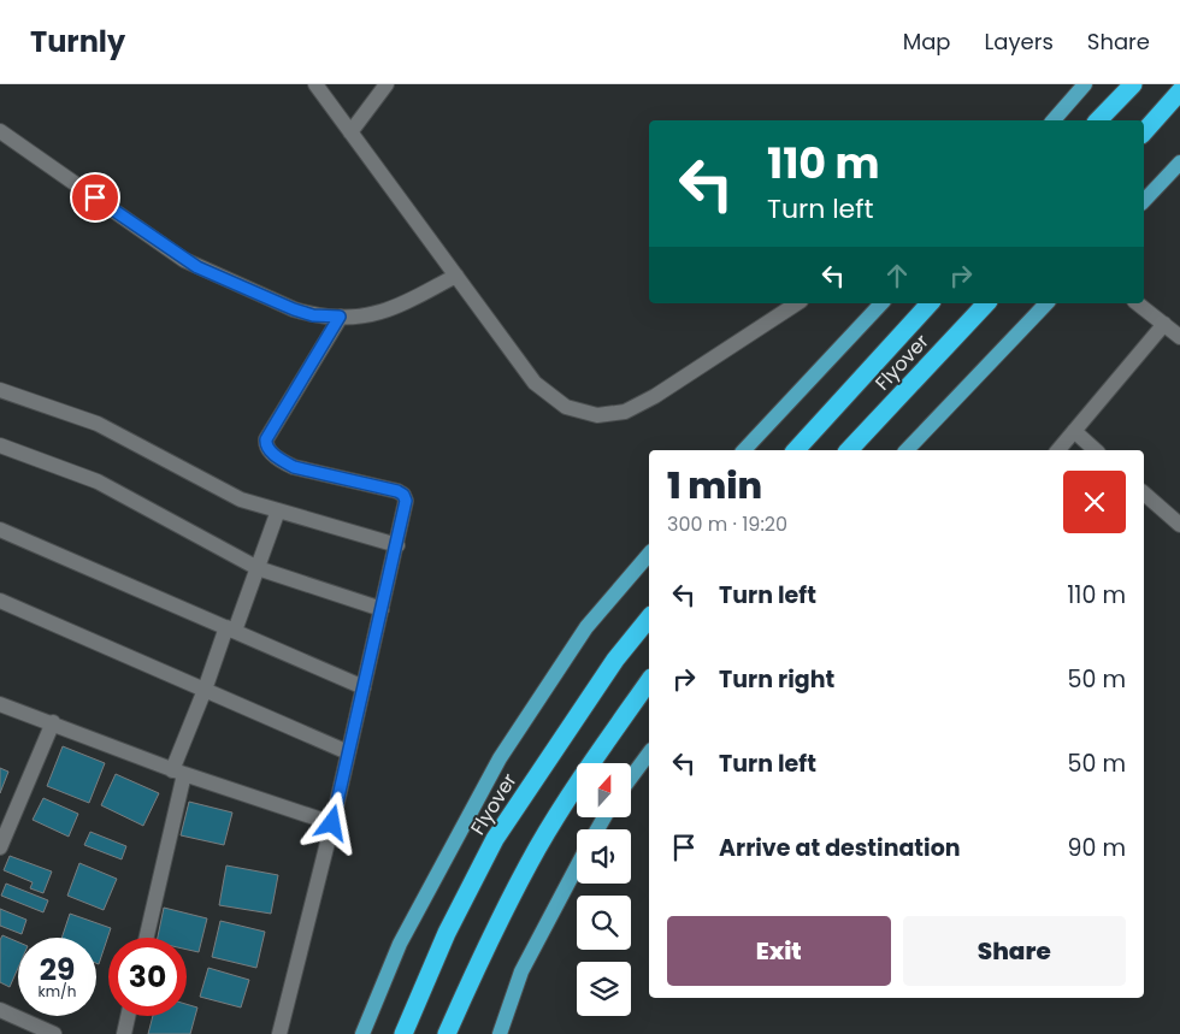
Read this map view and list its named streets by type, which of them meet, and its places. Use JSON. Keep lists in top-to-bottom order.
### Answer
{
  "streets": {
    "highway": ["Flyover"]
  },
  "north": "top",
  "page": {
    "header": "Turnly",
    "nav": ["Map", "Layers", "Share"],
    "turn": ["110 m", "Turn left"],
    "heading": ["1 min", "300 m · 19:20"],
    "list": [
      {
        "name": "Turn left",
        "value": "110 m"
      },
      {
        "name": "Turn right",
        "value": "50 m"
      },
      {
        "name": "Turn left",
        "value": "50 m"
      },
      {
        "name": "Arrive at destination",
        "value": "90 m"
      }
    ],
    "buttons": ["Exit", "Share"],
    "speed": "29 km/h",
    "limit": "30"
  }
}
